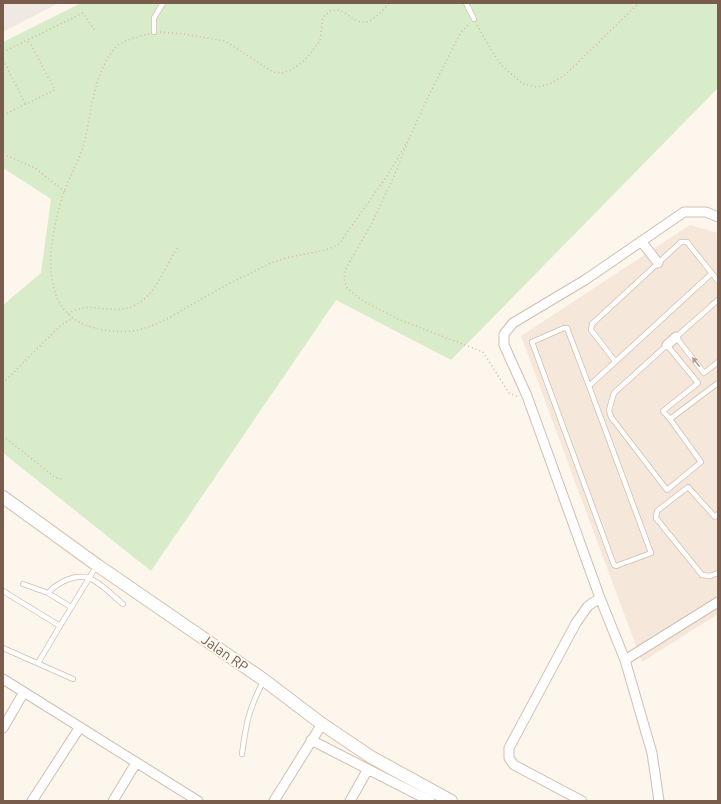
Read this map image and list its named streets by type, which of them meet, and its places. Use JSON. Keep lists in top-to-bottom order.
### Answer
{
  "streets": {
    "street": ["Jalan RP"]
  }
}
